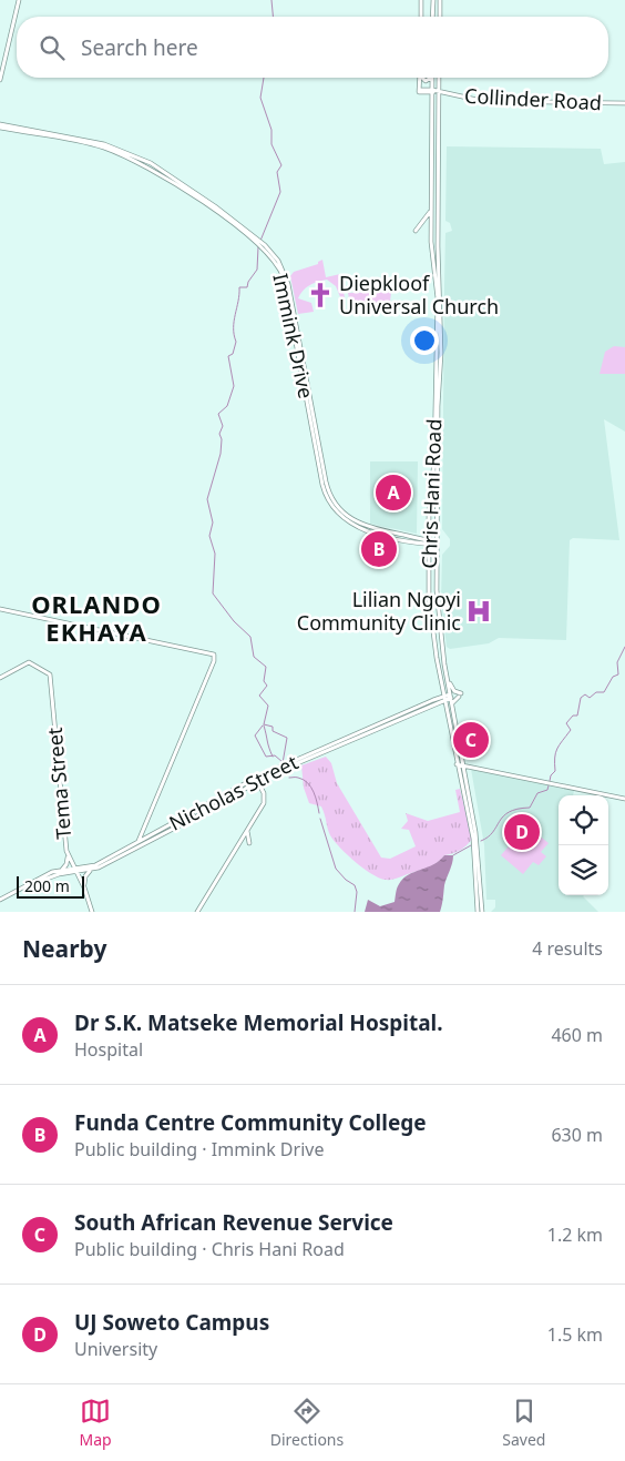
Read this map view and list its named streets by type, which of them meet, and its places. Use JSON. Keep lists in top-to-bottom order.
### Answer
{
  "streets": {
    "main road": [
      "Collinder Road",
      "Immink Drive",
      "Chris Hani Road",
      "Tema Street",
      "Nicholas Street"
    ]
  },
  "crossings": [
    ["Collinder Road", "Chris Hani Road"],
    ["Immink Drive", "Chris Hani Road"],
    ["Chris Hani Road", "Nicholas Street"],
    ["Tema Street", "Nicholas Street"]
  ],
  "districts": ["ORLANDO EKHAYA"],
  "places": {
    "church": ["Diepkloof Universal Church"],
    "hospital": ["Lilian Ngoyi Community Clinic"]
  },
  "scale_bar": "200 m",
  "page": {
    "search": "Search here",
    "pins": [
      "A",
      "B",
      "C",
      "D"
    ],
    "scale": "200 m",
    "heading": ["Nearby", "4 results"],
    "list": [
      {
        "mark": "A",
        "name": "Dr S.K. Matseke Memorial Hospital.",
        "note": "Hospital",
        "value": "460 m"
      },
      {
        "mark": "B",
        "name": "Funda Centre Community College",
        "note": "Public building · Immink Drive",
        "value": "630 m"
      },
      {
        "mark": "C",
        "name": "South African Revenue Service",
        "note": "Public building · Chris Hani Road",
        "value": "1.2 km"
      },
      {
        "mark": "D",
        "name": "UJ Soweto Campus",
        "note": "University",
        "value": "1.5 km"
      }
    ],
    "nav": ["Map", "Directions", "Saved"]
  }
}
